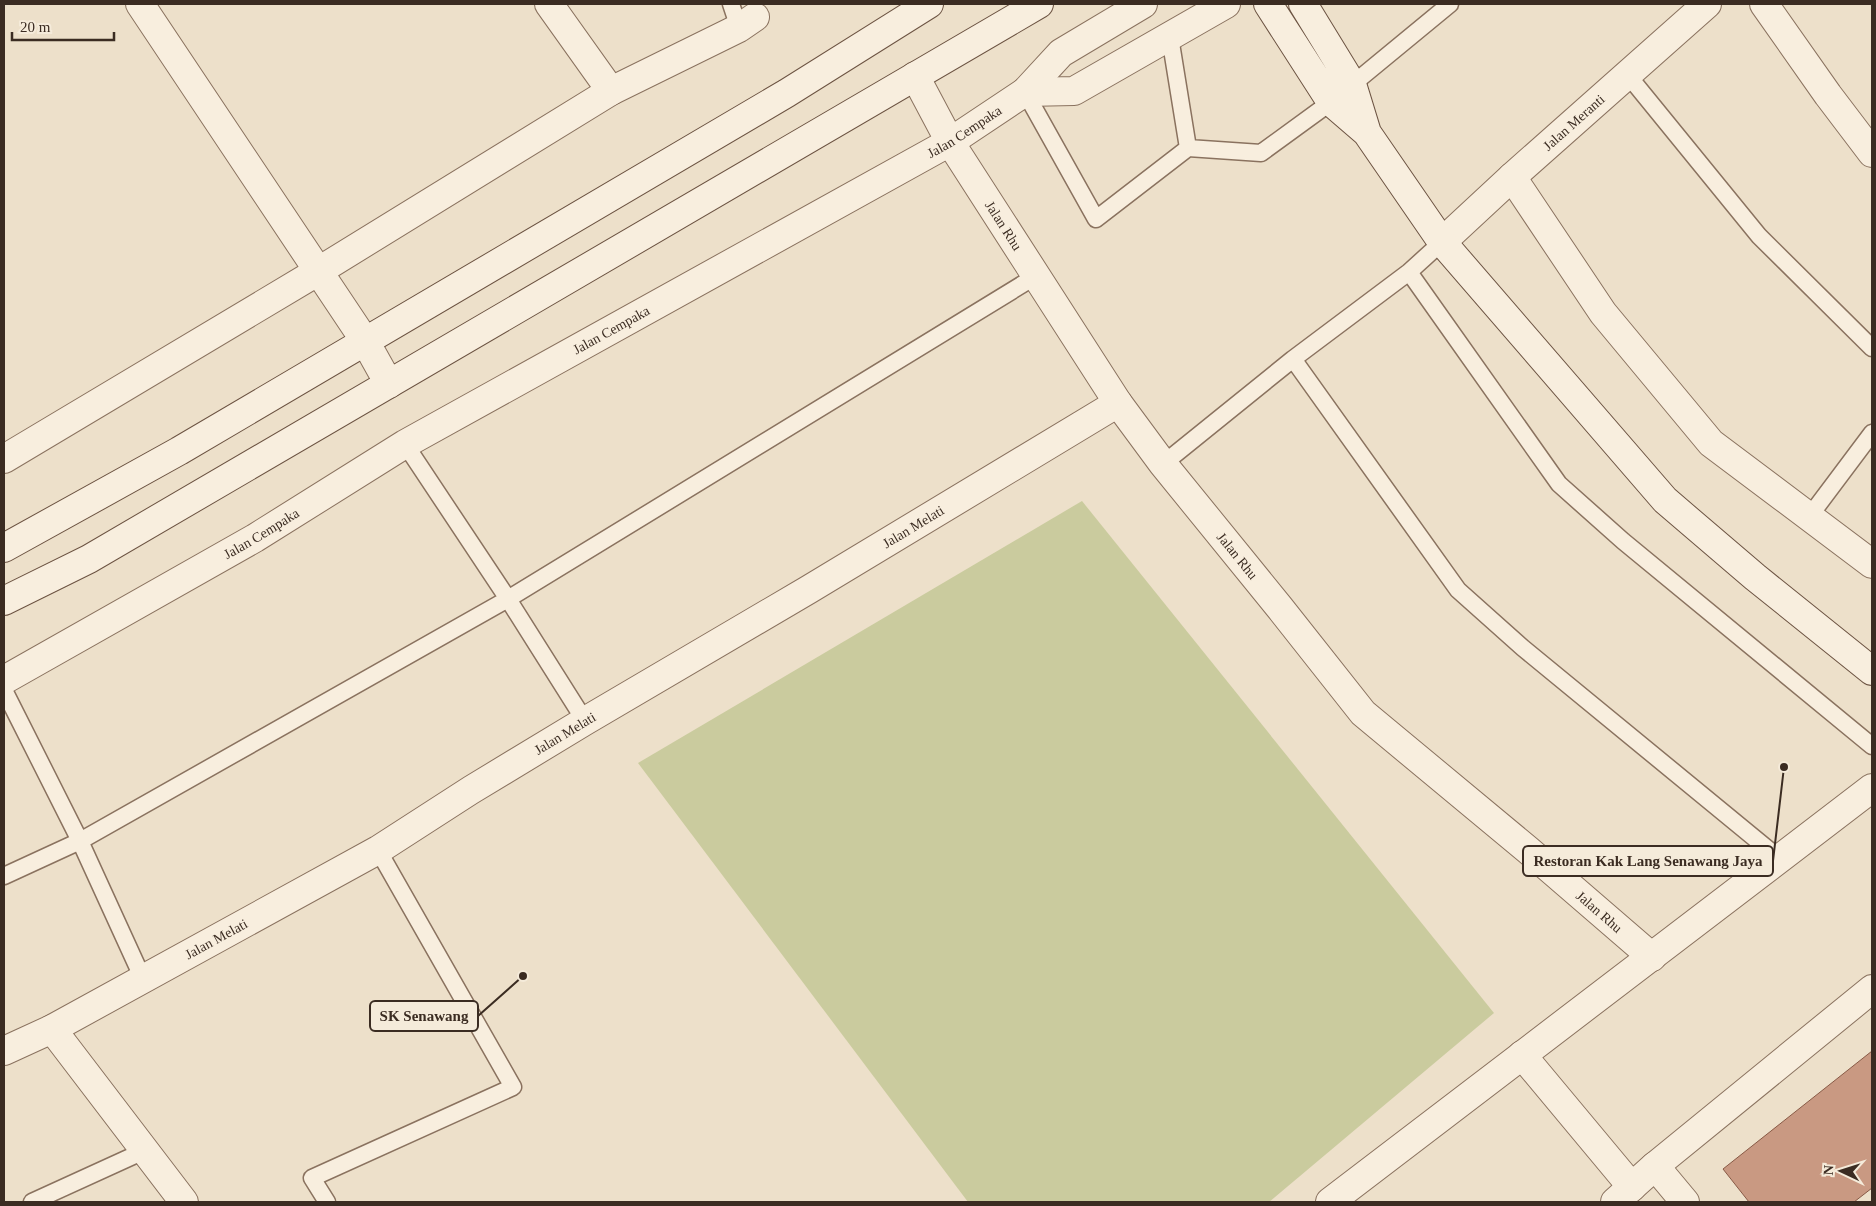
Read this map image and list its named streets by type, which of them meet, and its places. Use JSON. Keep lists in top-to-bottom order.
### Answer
{
  "streets": {
    "street": [
      "Jalan Meranti",
      "Jalan Cempaka",
      "Jalan Rhu",
      "Jalan Melati"
    ]
  },
  "crossings": [
    ["Jalan Cempaka", "Jalan Rhu"],
    ["Jalan Rhu", "Jalan Melati"]
  ],
  "places": ["Restoran Kak Lang Senawang Jaya", "SK Senawang"],
  "scale_bar": "20 m",
  "north": "left"
}
